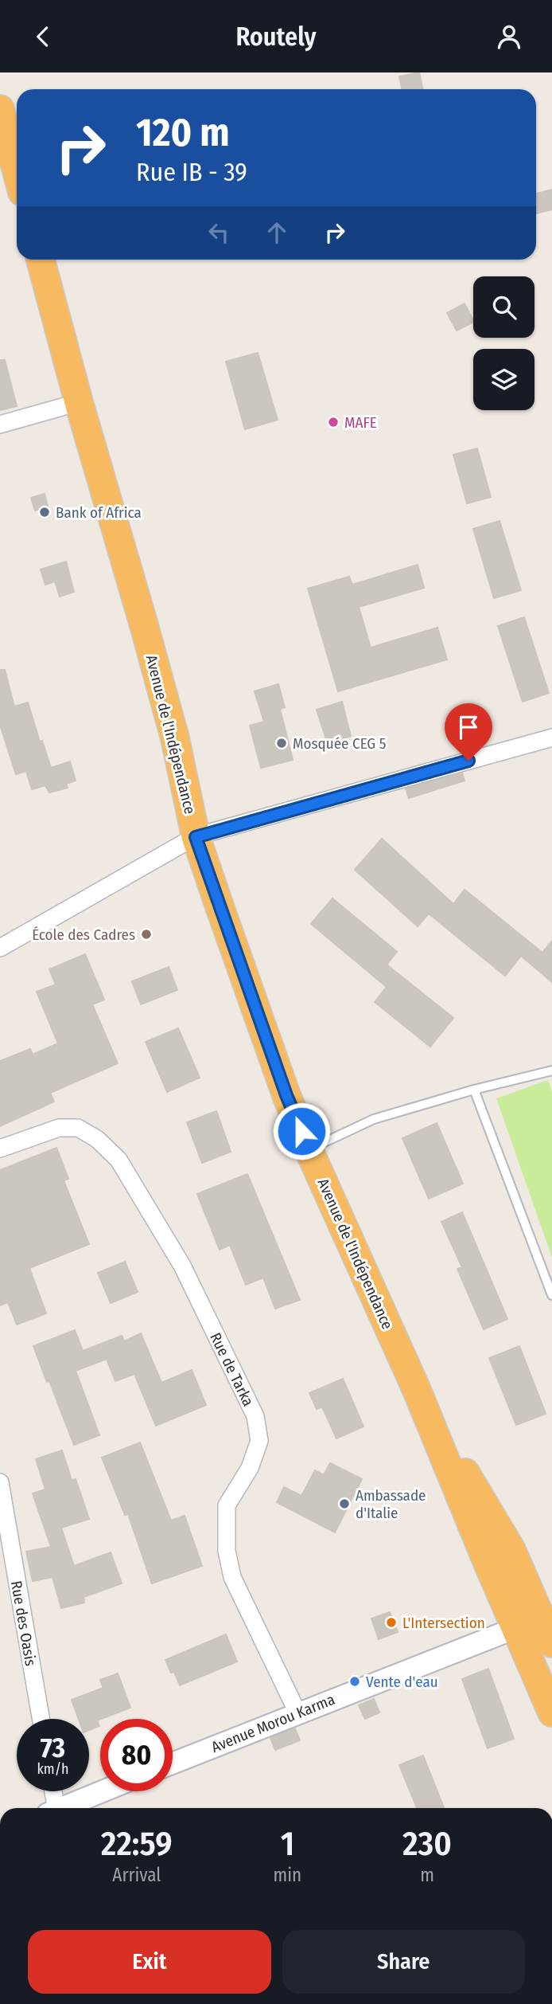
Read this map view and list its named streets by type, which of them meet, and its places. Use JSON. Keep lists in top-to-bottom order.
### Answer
{
  "streets": {
    "highway": ["Avenue de l'Indépendance"],
    "street": ["Rue de Tarka", "Rue des Oasis", "Avenue Morou Karma"]
  },
  "crossings": [
    ["Avenue de l'Indépendance", "Avenue Morou Karma"],
    ["Rue de Tarka", "Avenue Morou Karma"]
  ],
  "places": [
    "MAFE",
    "Bank of Africa",
    "Mosquée CEG 5",
    "École des Cadres",
    "Ambassade d'Italie",
    "L'Intersection",
    "Vente d'eau"
  ],
  "page": {
    "header": "Routely",
    "turn": ["120 m", "Rue IB - 39"],
    "speed": "73 km/h",
    "limit": "80",
    "eta": [
      "22:59",
      "Arrival",
      "1",
      "min",
      "230",
      "m"
    ],
    "buttons": ["Exit", "Share"]
  }
}
